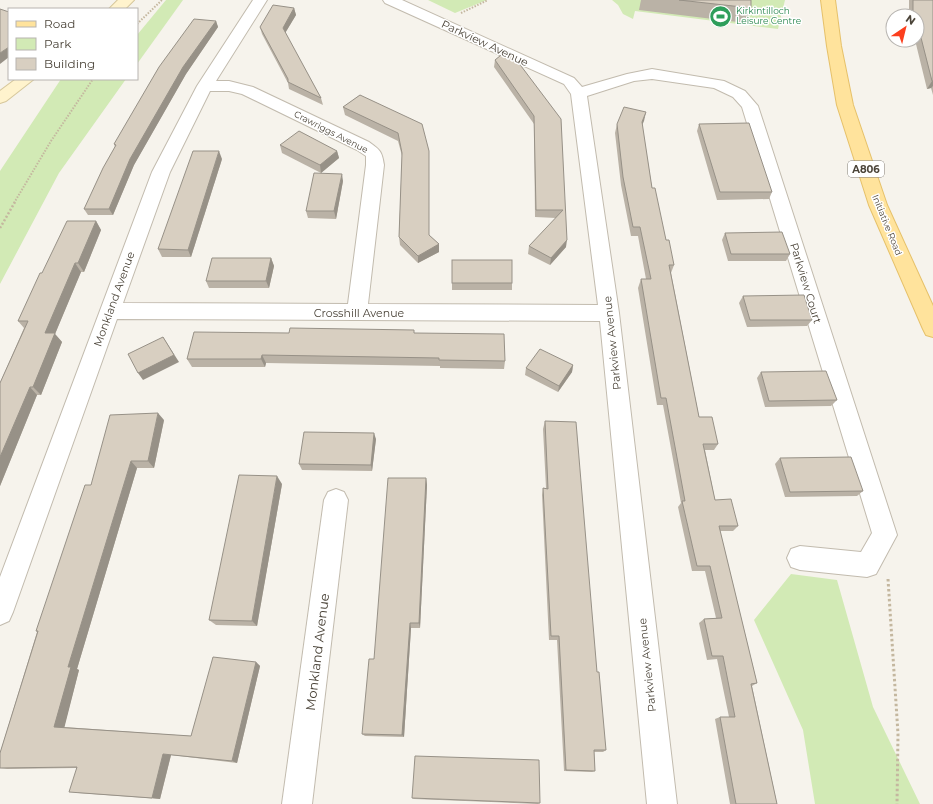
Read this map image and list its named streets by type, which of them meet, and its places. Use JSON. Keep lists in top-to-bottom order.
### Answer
{
  "streets": {
    "main road": ["A806", "Initiative Road"],
    "street": [
      "Parkview Avenue",
      "Crawriggs Avenue",
      "Parkview Court",
      "Monkland Avenue",
      "Crosshill Avenue"
    ]
  },
  "crossings": [
    ["Parkview Avenue", "Parkview Court"],
    ["Parkview Avenue", "Crosshill Avenue"],
    ["Crawriggs Avenue", "Monkland Avenue"],
    ["Crawriggs Avenue", "Crosshill Avenue"],
    ["Monkland Avenue", "Crosshill Avenue"]
  ],
  "places": {
    "sports": ["Kirkintilloch Leisure Centre"]
  },
  "legend": ["Road", "Park", "Building"],
  "north": "top right"
}
